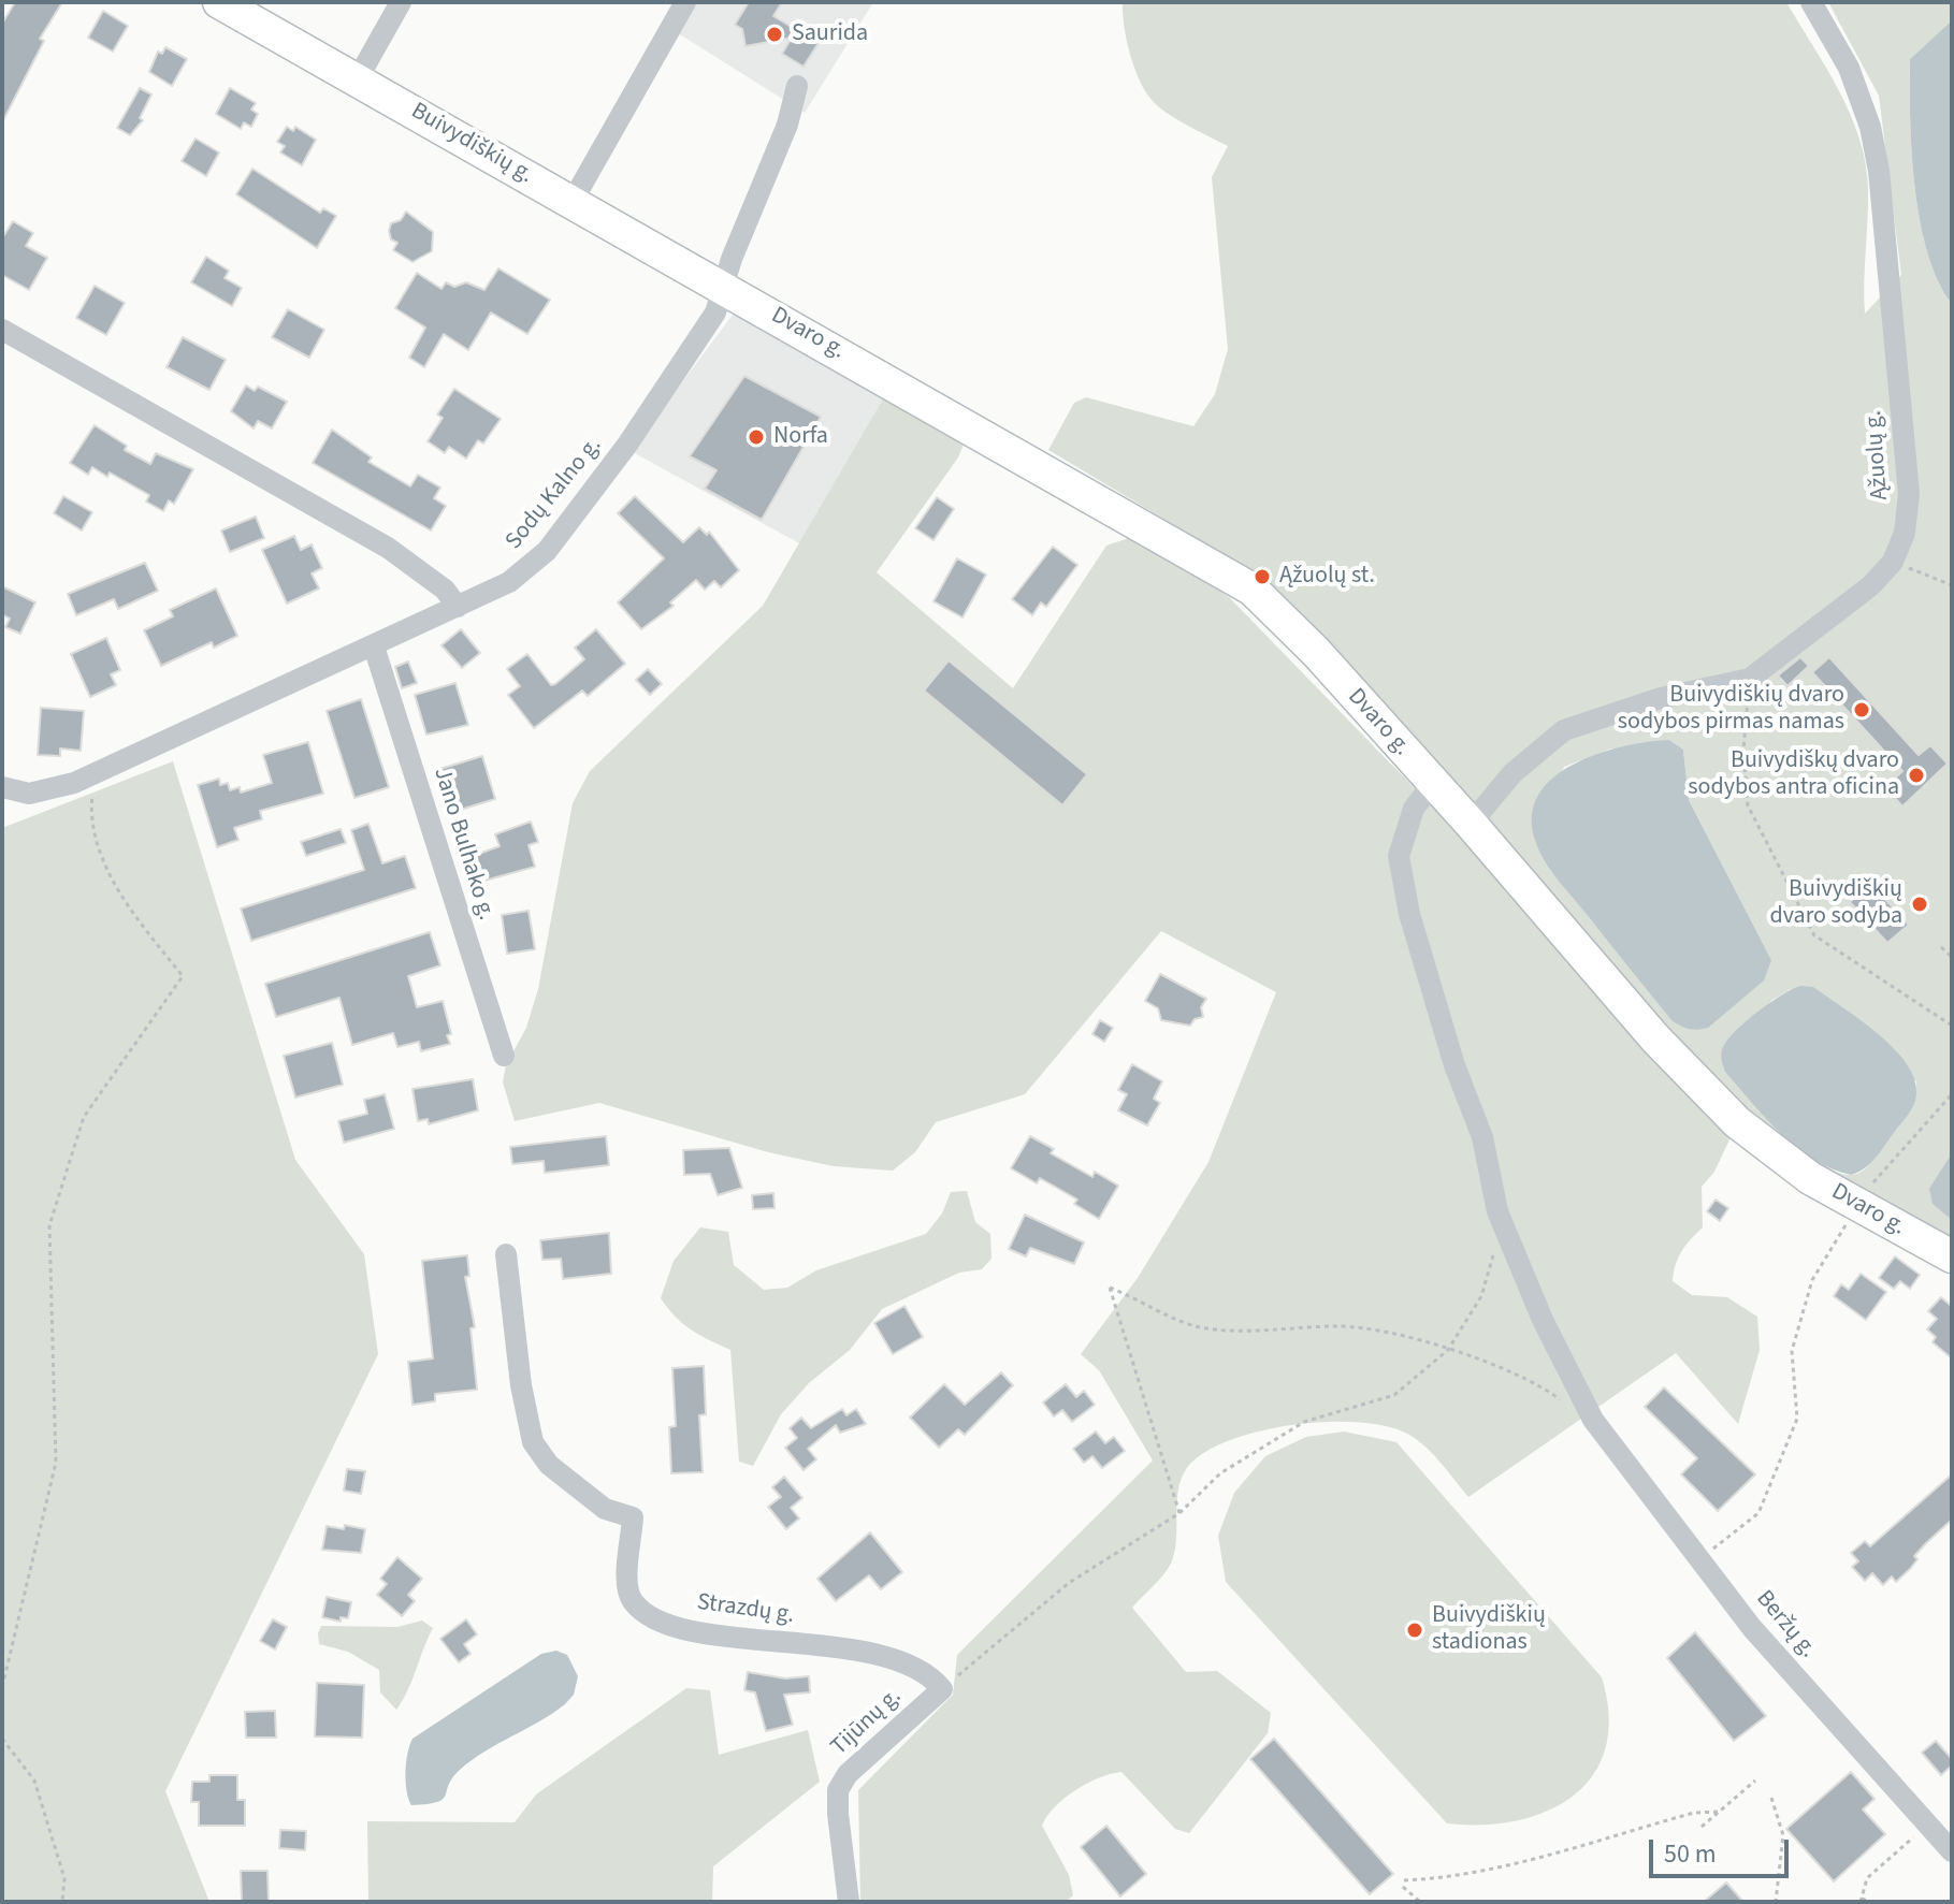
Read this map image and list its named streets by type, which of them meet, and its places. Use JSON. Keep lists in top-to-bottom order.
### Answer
{
  "streets": {
    "main road": ["Buivydiškių g.", "Dvaro g."],
    "street": [
      "Ąžuolų g.",
      "Sodų Kalno g.",
      "Jano Bulhako g.",
      "Strazdų g.",
      "Beržų g.",
      "Tijūnų g."
    ]
  },
  "crossings": [
    ["Buivydiškių g.", "Dvaro g."],
    ["Buivydiškių g.", "Sodų Kalno g."],
    ["Dvaro g.", "Ąžuolų g."],
    ["Dvaro g.", "Sodų Kalno g."],
    ["Dvaro g.", "Beržų g."],
    ["Sodų Kalno g.", "Jano Bulhako g."],
    ["Strazdų g.", "Tijūnų g."]
  ],
  "places": [
    "Saurida",
    "Norfa",
    "Ąžuolų st.",
    "Buivydiškių dvaro sodybos pirmas namas",
    "Buivydiškų dvaro sodybos antra oficina",
    "Buivydiškių dvaro sodyba",
    "Buivydiškių stadionas"
  ],
  "scale_bar": "50 m"
}
